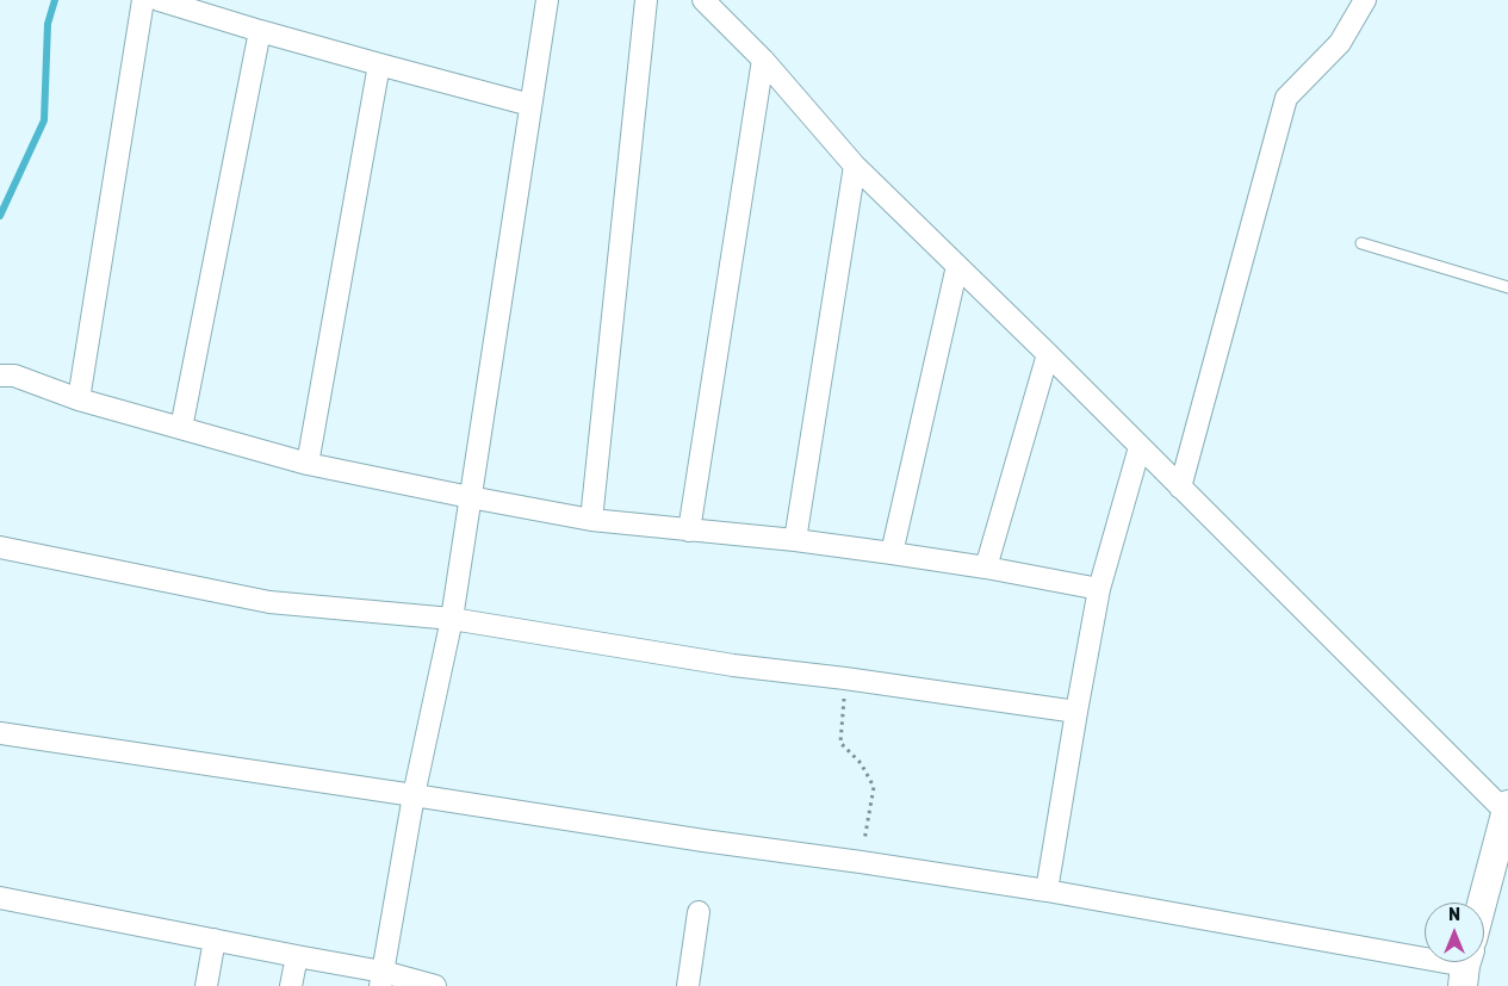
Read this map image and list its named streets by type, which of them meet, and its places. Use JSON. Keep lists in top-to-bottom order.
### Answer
{
  "north": "top"
}
